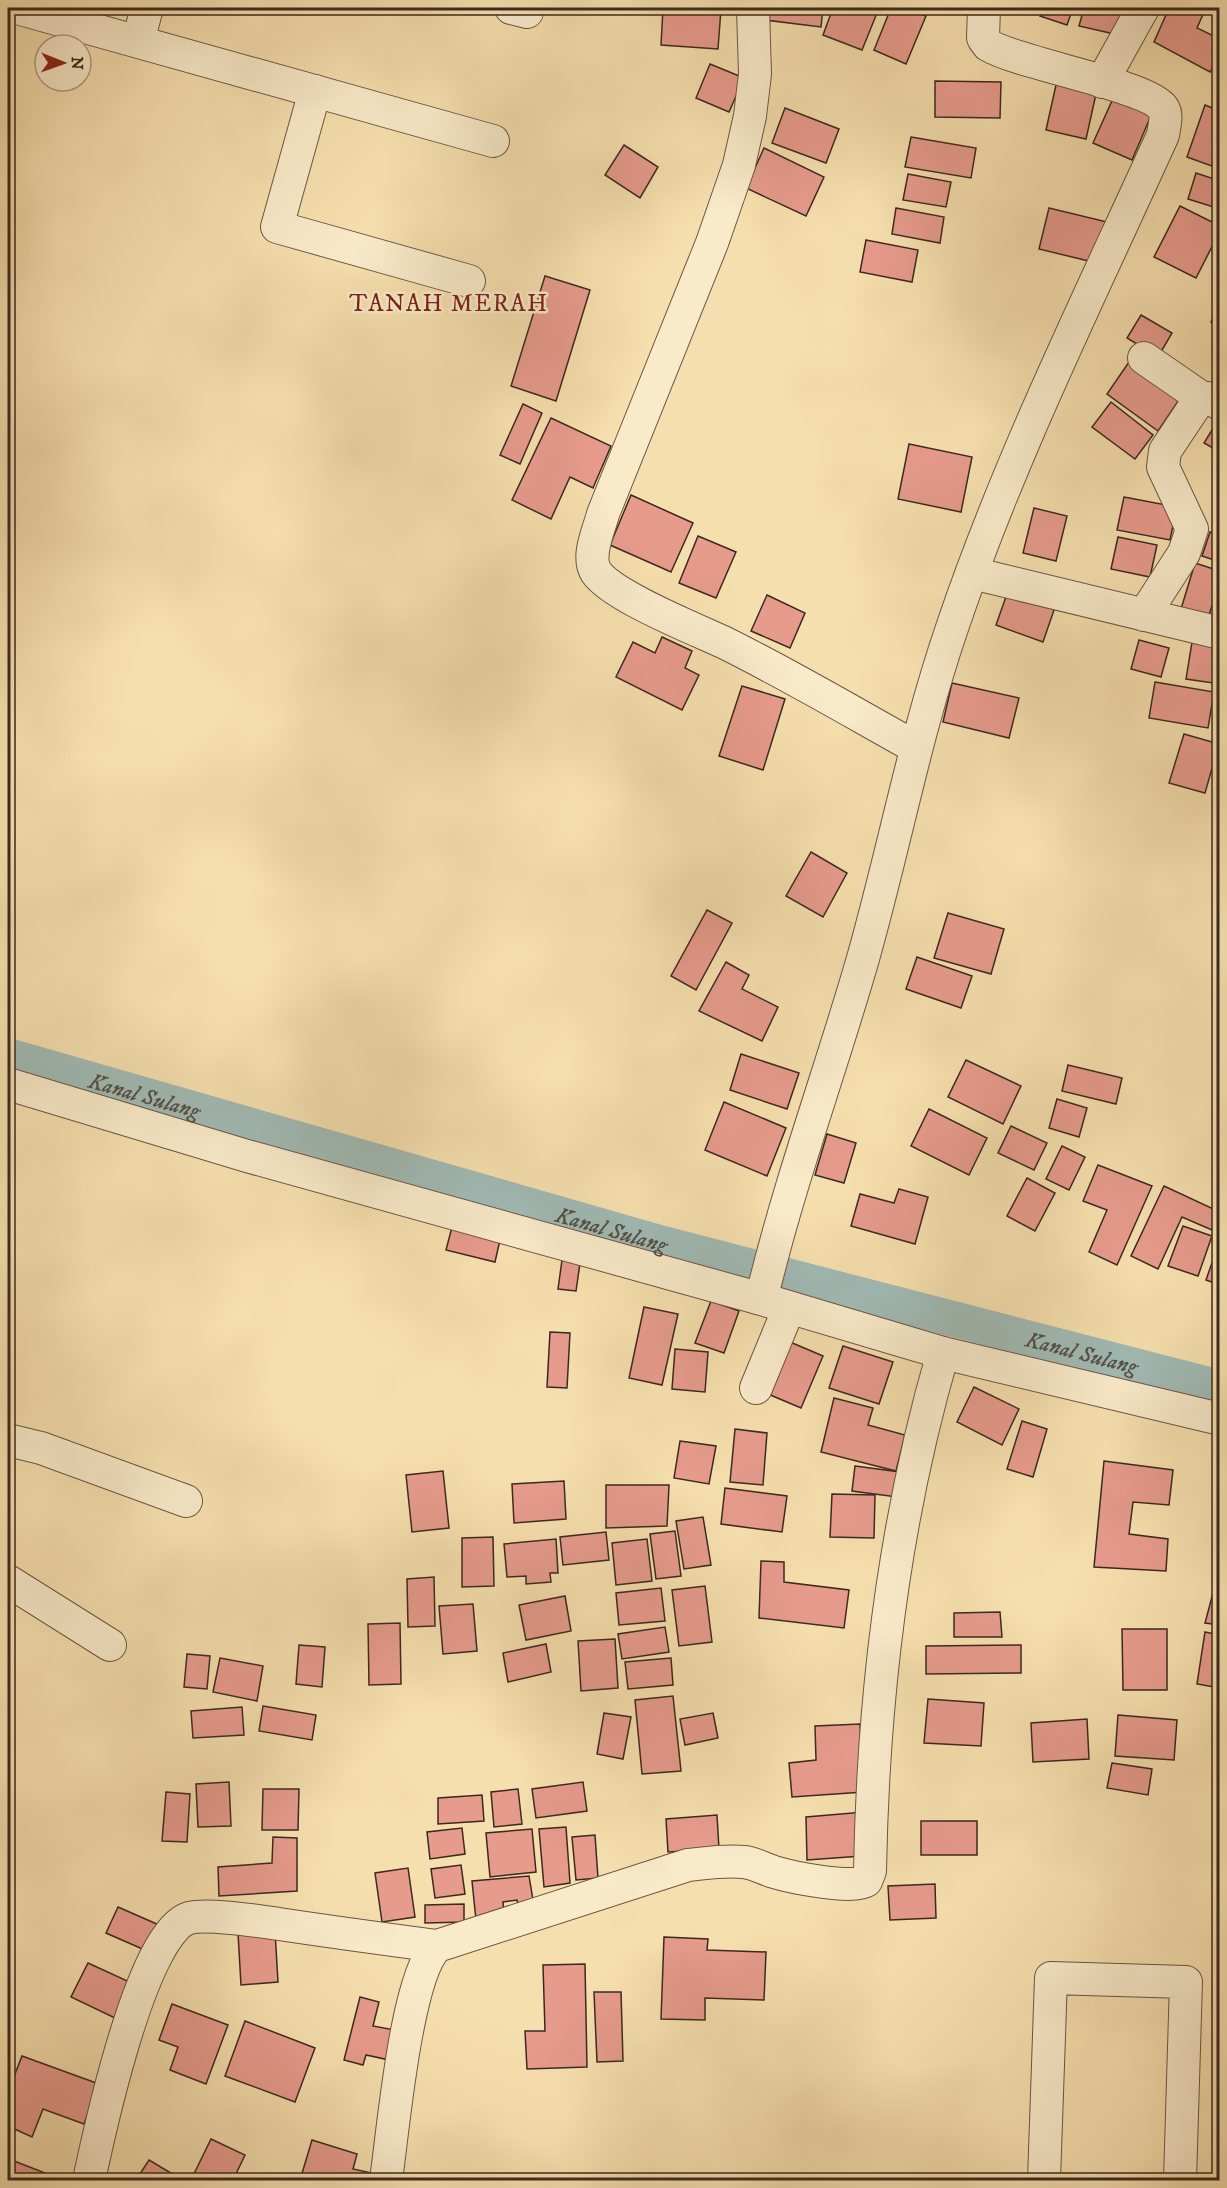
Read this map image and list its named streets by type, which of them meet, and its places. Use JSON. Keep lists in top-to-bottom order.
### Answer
{
  "districts": ["TANAH MERAH"],
  "water": ["Kanal Sulang"],
  "north": "right"
}
